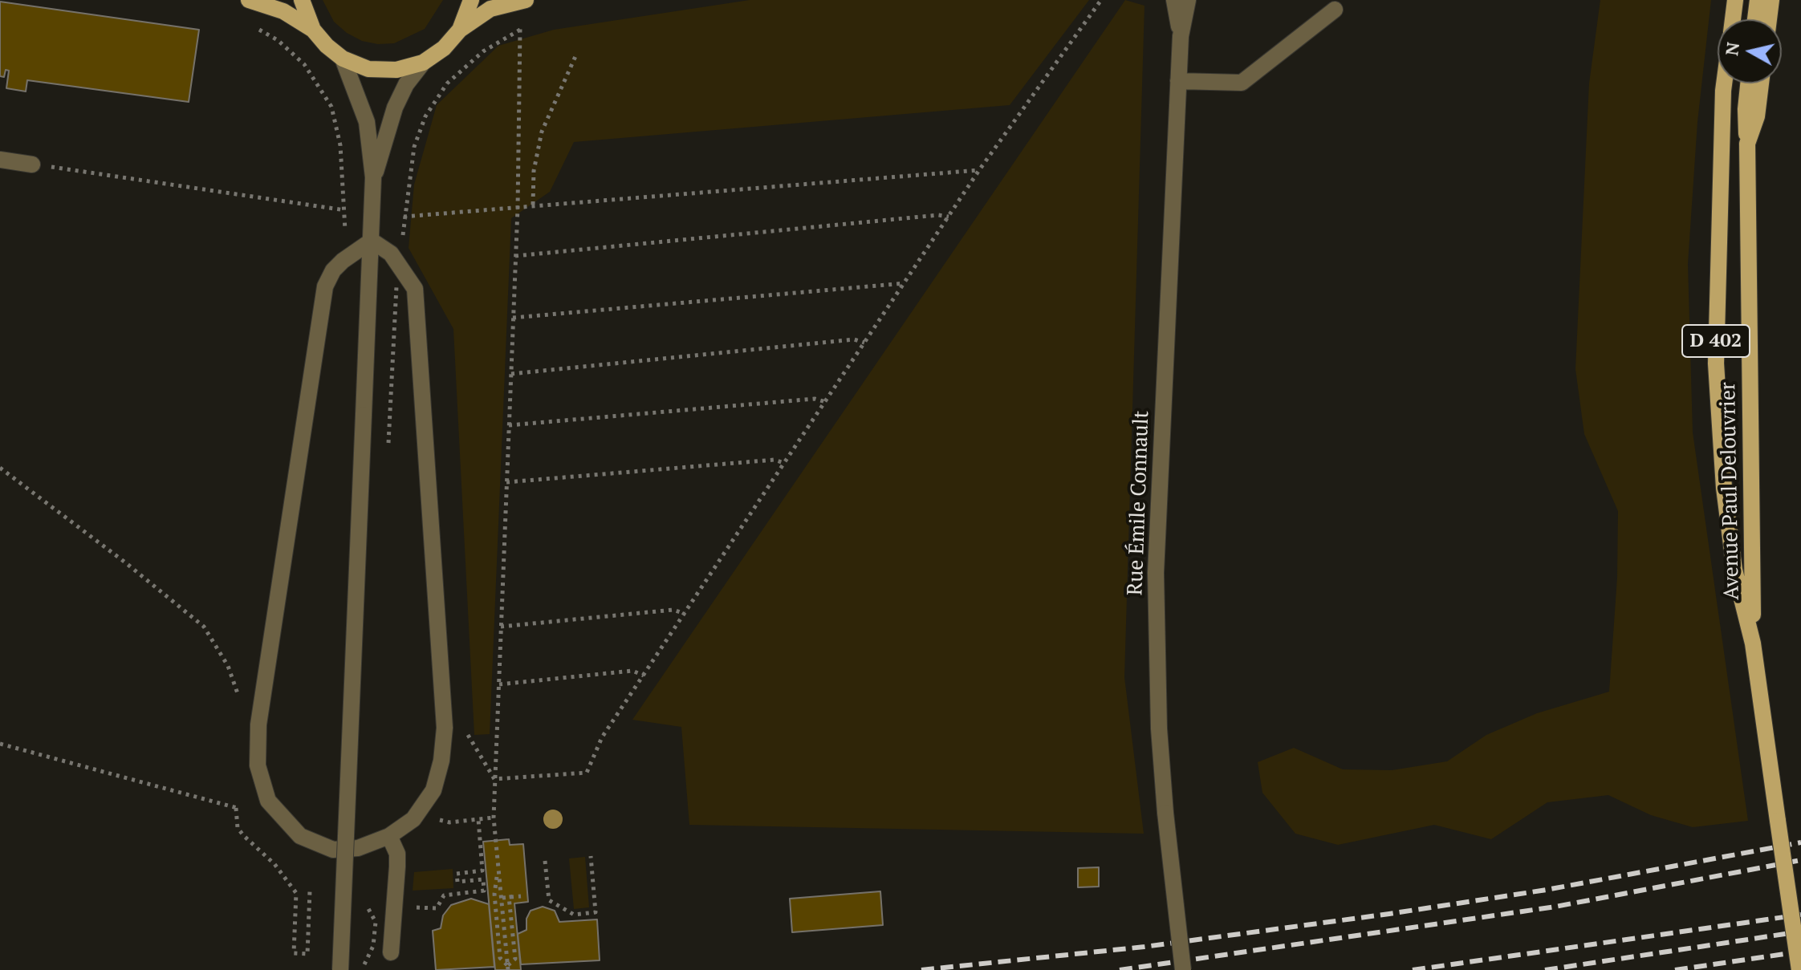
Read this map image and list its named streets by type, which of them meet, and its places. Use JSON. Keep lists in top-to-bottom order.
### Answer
{
  "streets": {
    "main road": ["D 402", "Avenue Paul Delouvrier"],
    "street": ["Rue Émile Connault"]
  },
  "north": "left"
}
